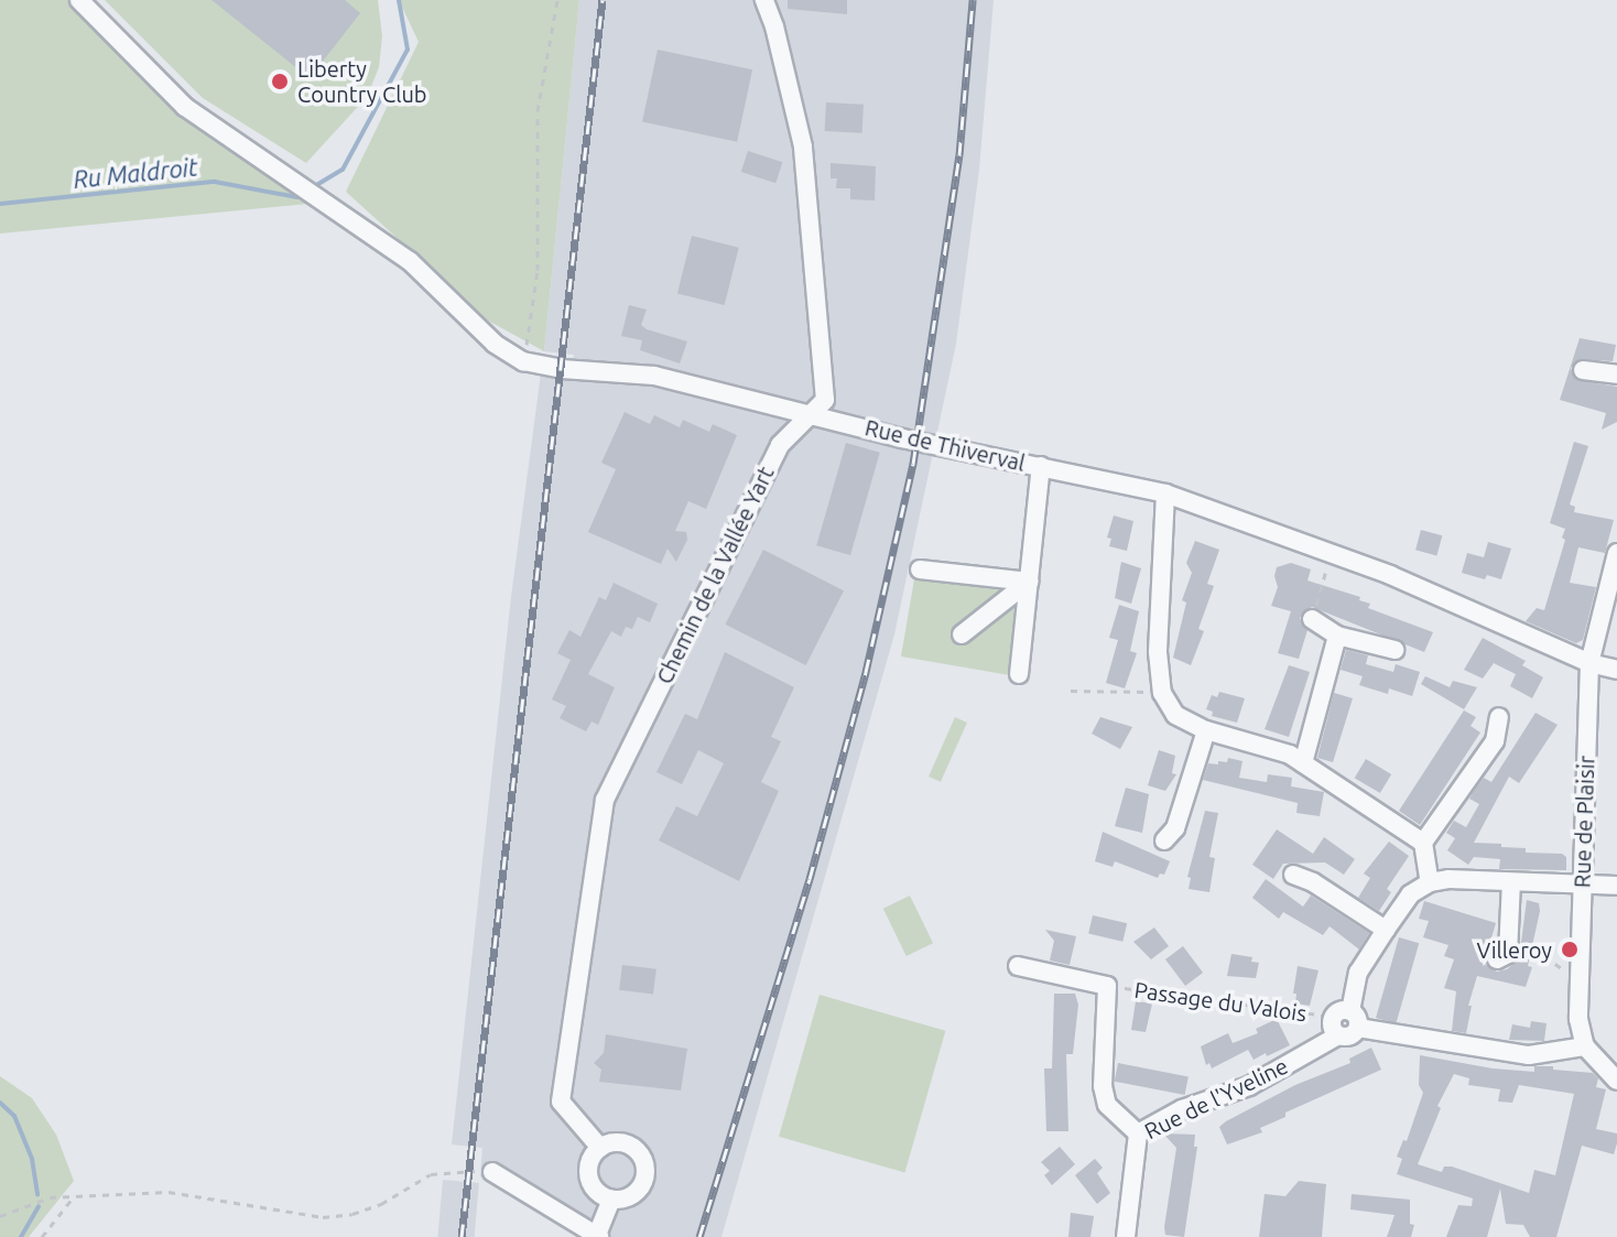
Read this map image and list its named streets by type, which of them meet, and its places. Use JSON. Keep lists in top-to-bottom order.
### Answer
{
  "streets": {
    "street": [
      "Rue de Thiverval",
      "Chemin de la Vallée Yart",
      "Rue de Plaisir",
      "Rue de l'Yveline"
    ],
    "path": ["Passage du Valois"]
  },
  "crossings": [
    ["Rue de Thiverval", "Chemin de la Vallée Yart"],
    ["Rue de Thiverval", "Rue de Plaisir"],
    ["Passage du Valois", "Rue de l'Yveline"]
  ],
  "water": ["Ru Maldroit"],
  "places": ["Liberty Country Club", "Villeroy"]
}
